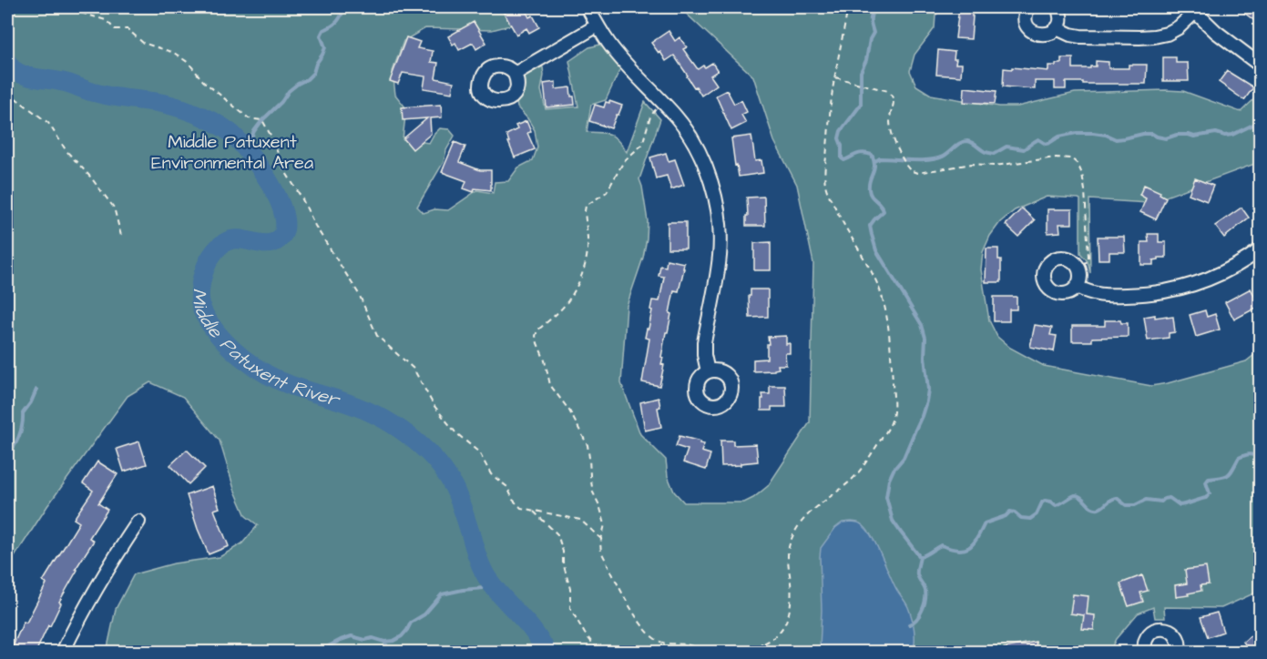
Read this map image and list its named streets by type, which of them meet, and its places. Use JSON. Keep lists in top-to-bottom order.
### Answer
{
  "water": ["Middle Patuxent River"],
  "parks": ["Middle Patuxent Environmental Area"]
}
